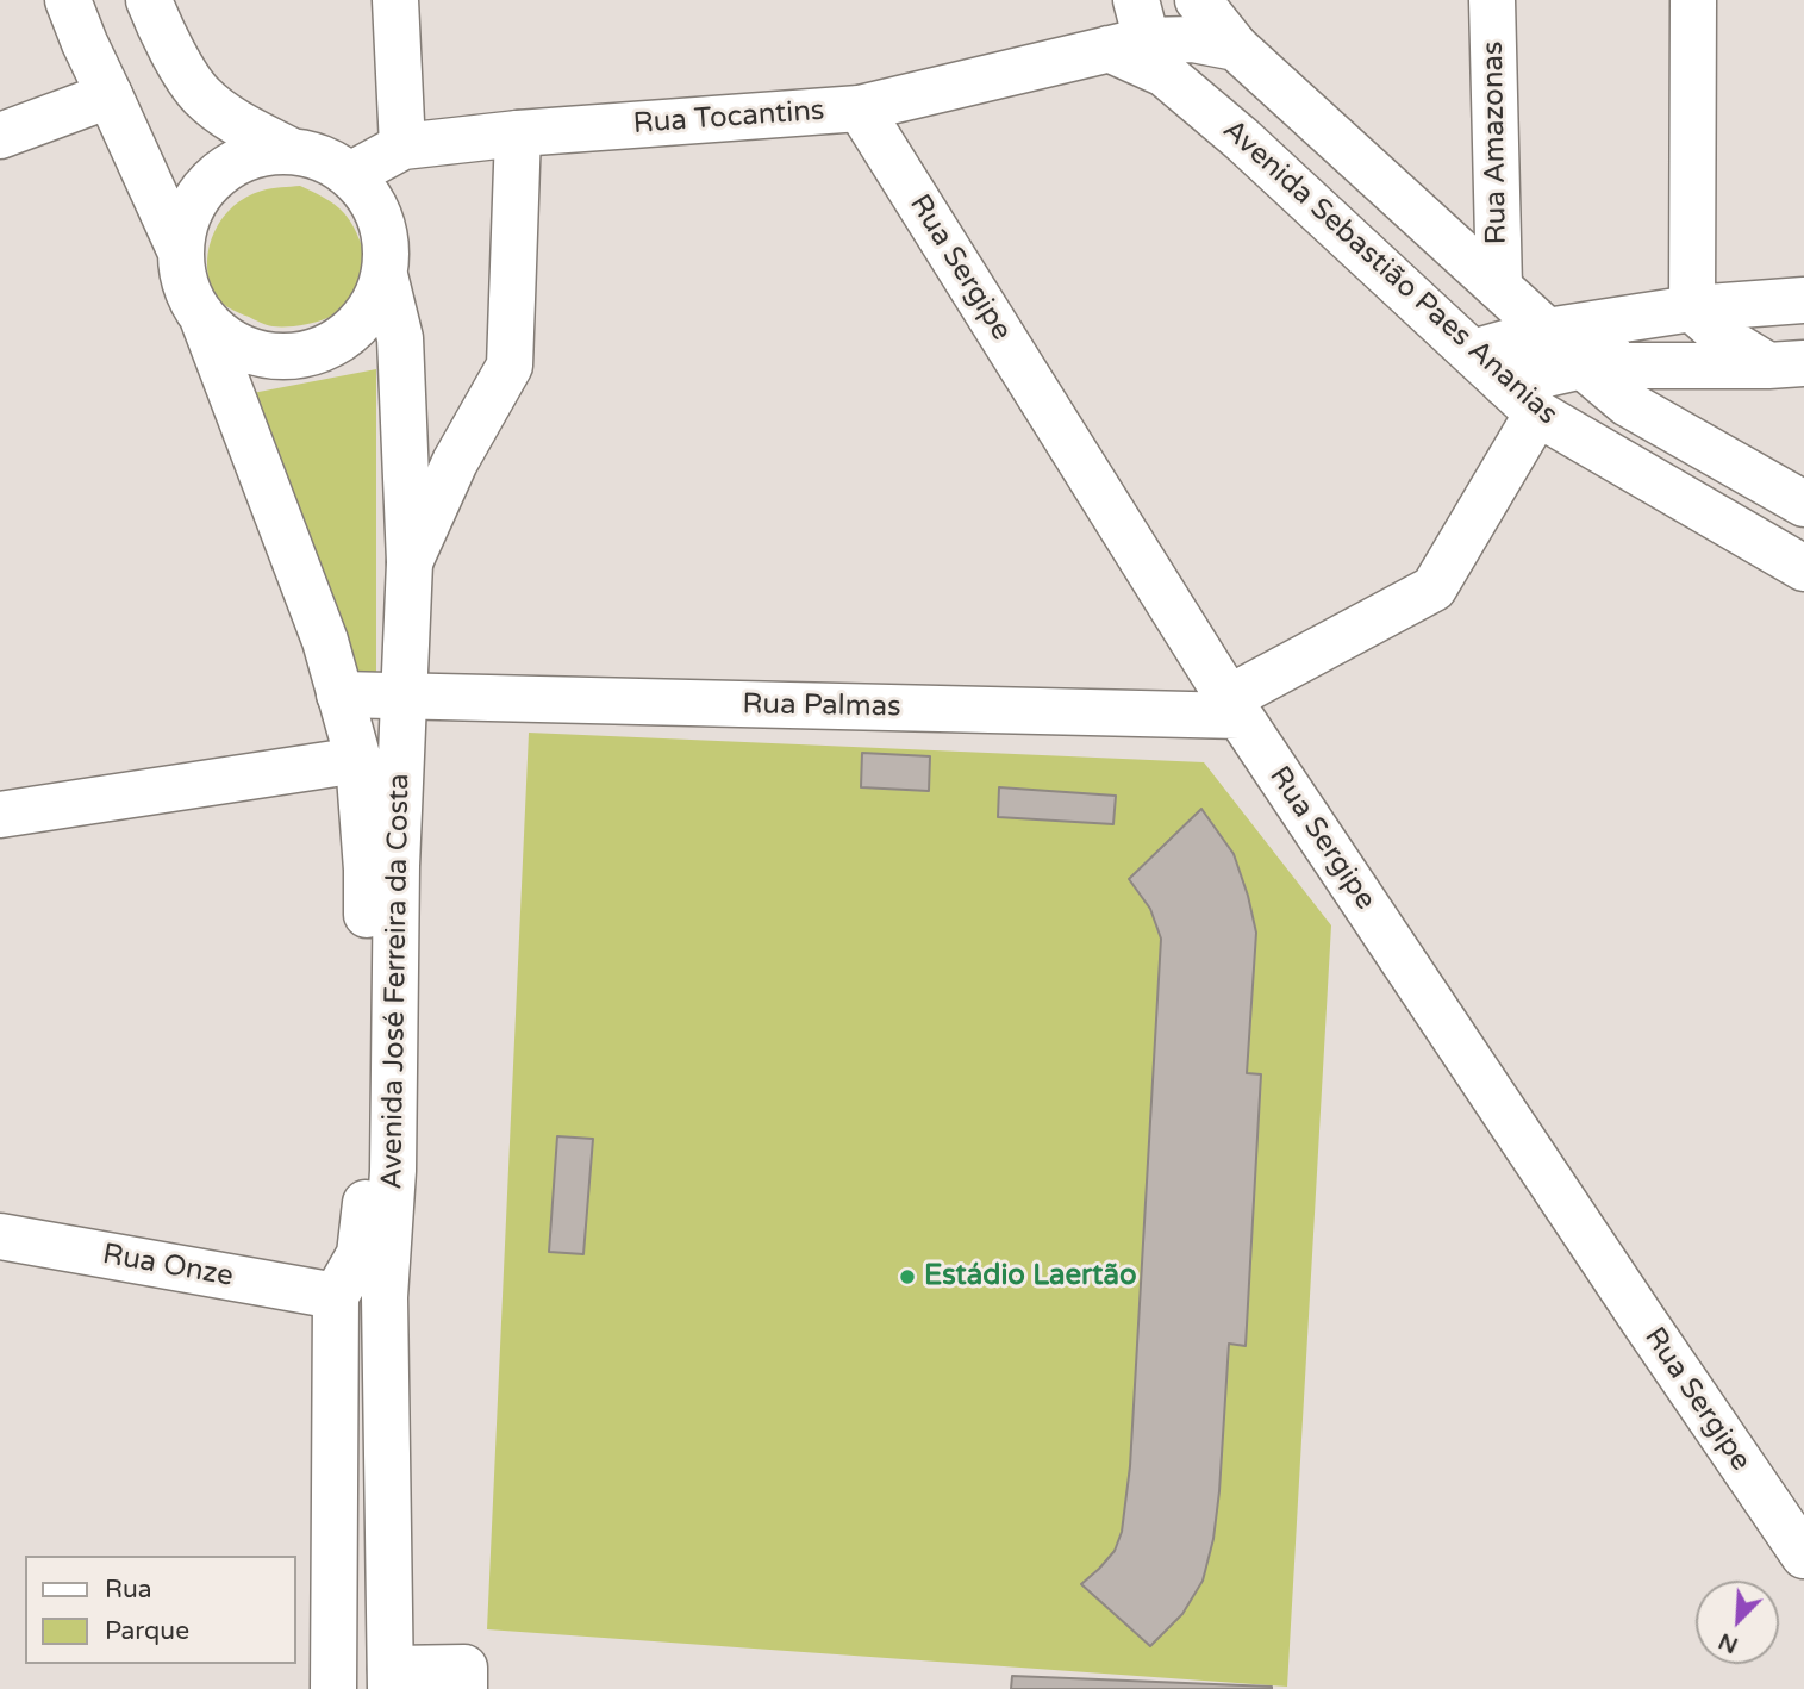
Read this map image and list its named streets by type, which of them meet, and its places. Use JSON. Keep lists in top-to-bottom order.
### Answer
{
  "streets": {
    "main road": [
      "Rua Tocantins",
      "Rua Amazonas",
      "Rua Sergipe",
      "Avenida Sebastião Paes Ananias",
      "Rua Palmas",
      "Avenida José Ferreira da Costa",
      "Rua Onze"
    ]
  },
  "crossings": [
    ["Rua Tocantins", "Rua Sergipe"],
    ["Rua Tocantins", "Avenida Sebastião Paes Ananias"],
    ["Rua Tocantins", "Avenida José Ferreira da Costa"],
    ["Rua Amazonas", "Avenida Sebastião Paes Ananias"],
    ["Rua Sergipe", "Rua Palmas"],
    ["Rua Palmas", "Avenida José Ferreira da Costa"],
    ["Avenida José Ferreira da Costa", "Rua Onze"]
  ],
  "places": ["Estádio Laertão"],
  "legend": ["Rua", "Parque"],
  "north": "bottom left"
}
